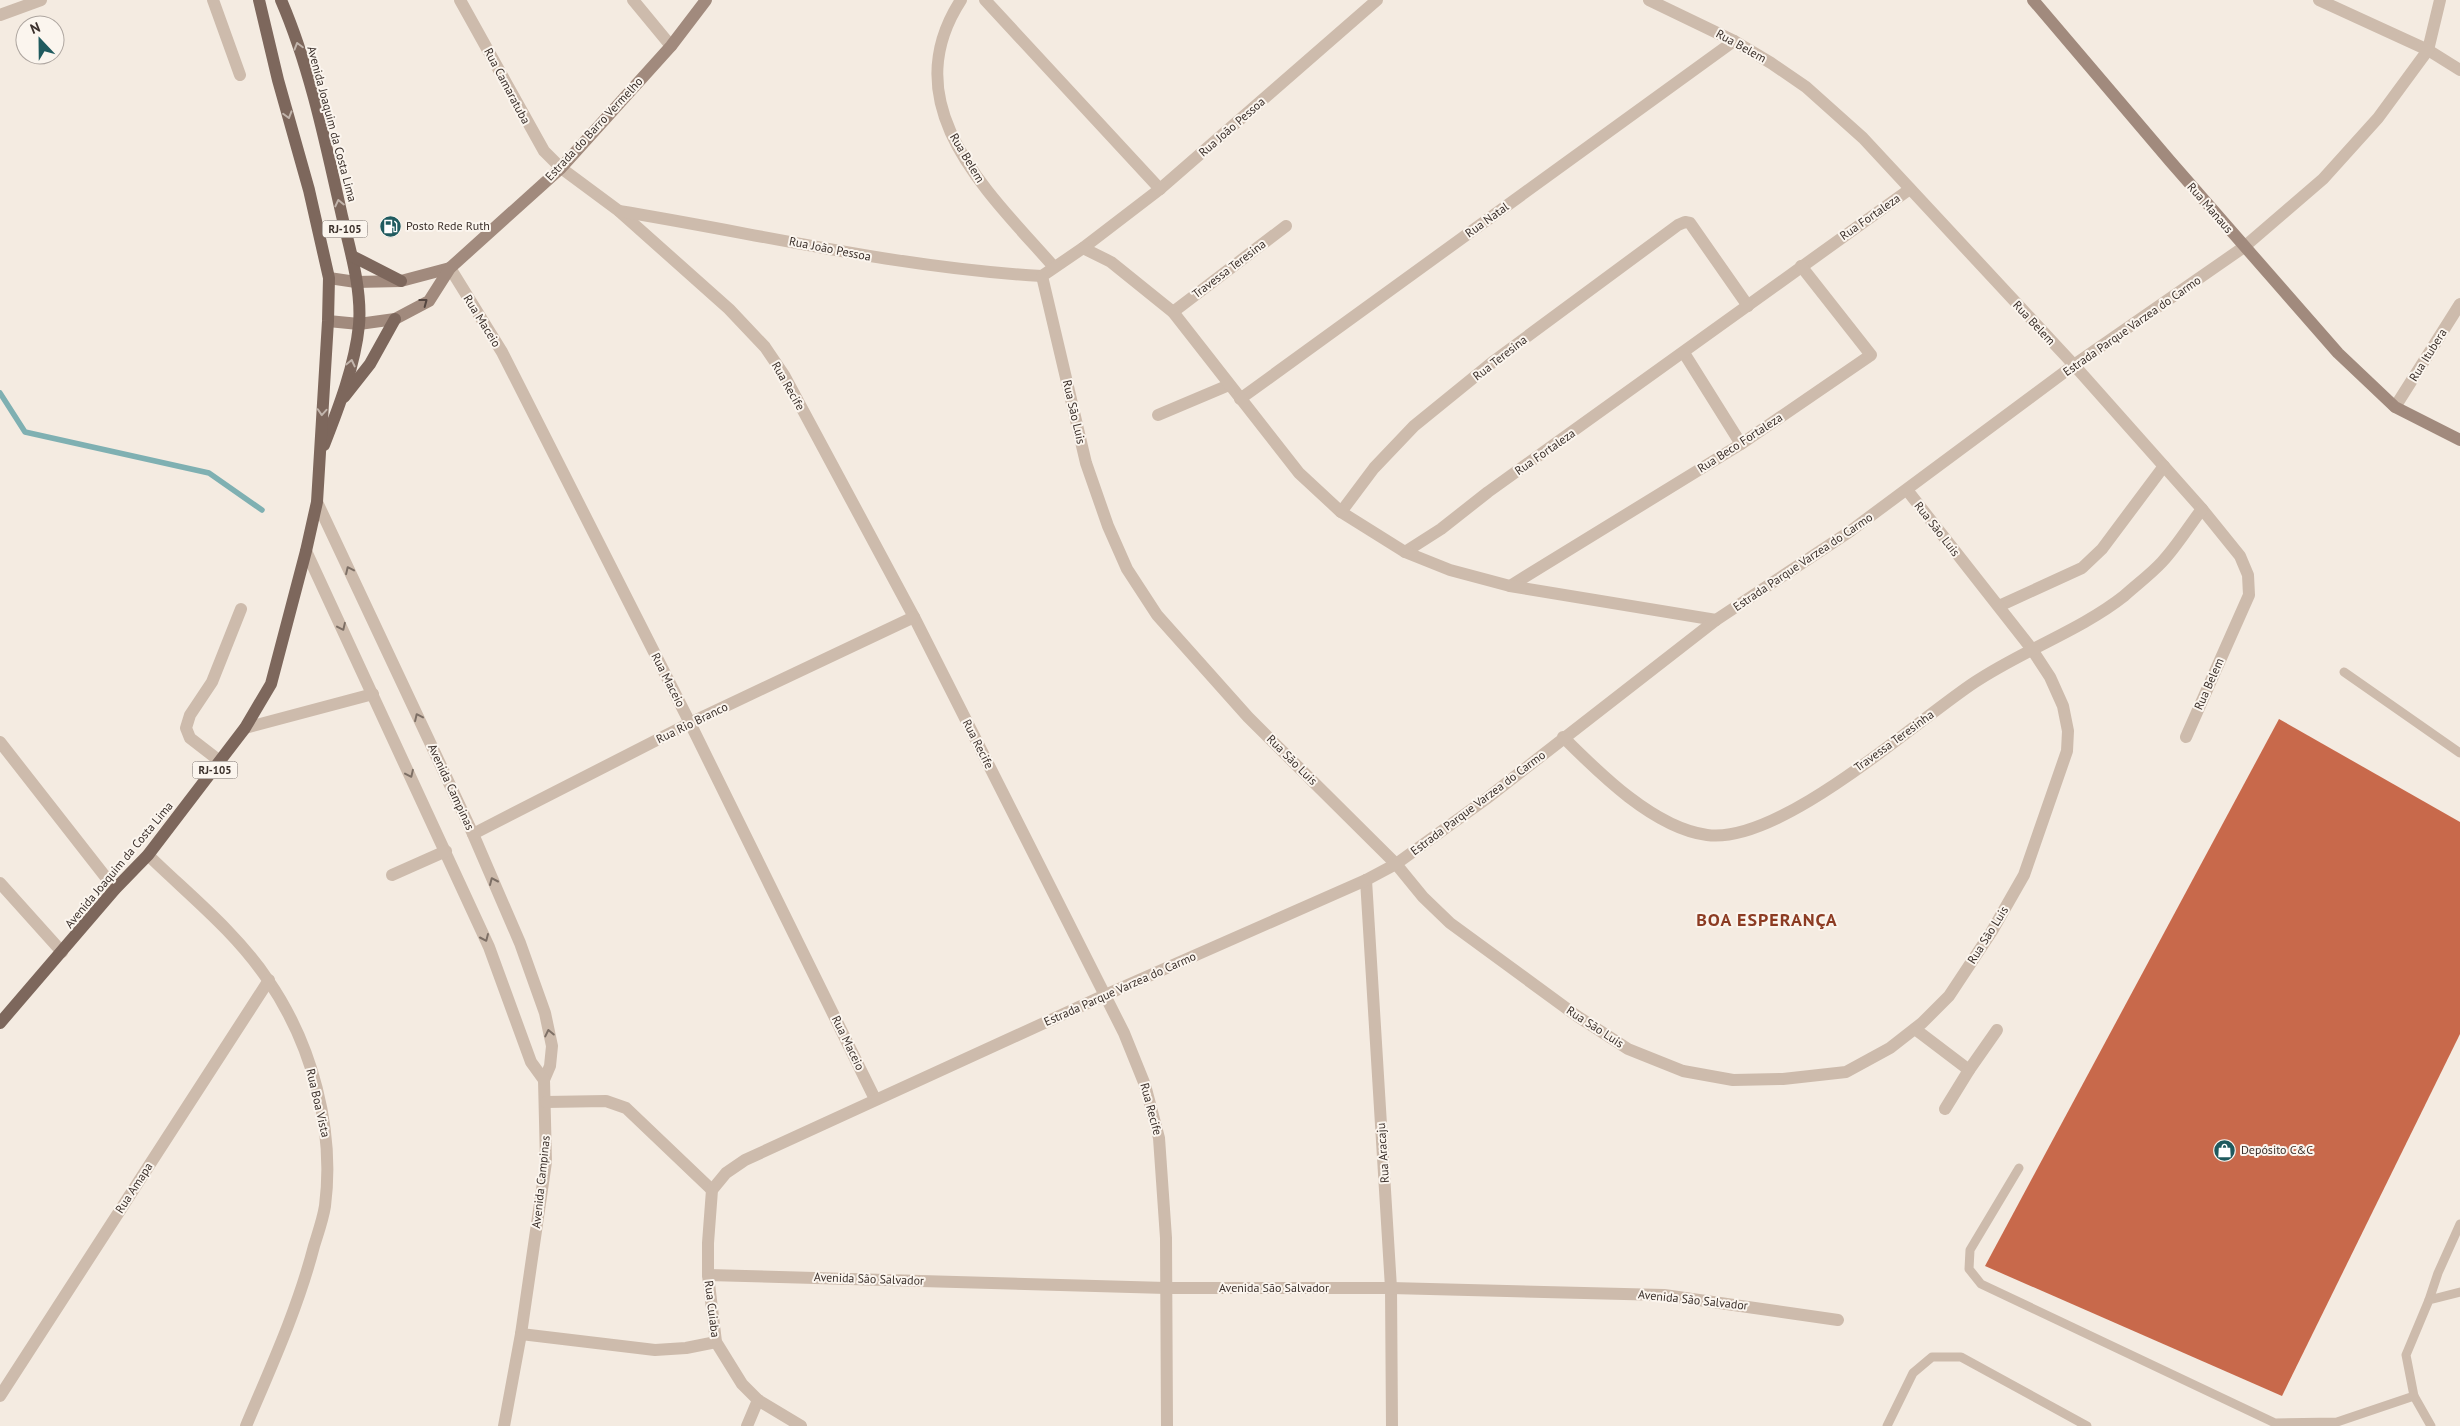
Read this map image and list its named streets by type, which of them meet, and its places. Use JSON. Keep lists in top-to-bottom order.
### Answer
{
  "streets": {
    "main road": ["Avenida Joaquim da Costa Lima", "RJ-105"],
    "street": [
      "Rua Belem",
      "Rua Camaratuba",
      "Rua João Pessoa",
      "Estrada do Barro Vermelho",
      "Rua Manaus",
      "Rua Fortaleza",
      "Rua Natal",
      "Travessa Teresina",
      "Rua Maceio",
      "Estrada Parque Varzea do Carmo",
      "Rua Itubera",
      "Rua Teresina",
      "Rua Recife",
      "Rua São Luis",
      "Rua Beco Fortaleza",
      "Rua Rio Branco",
      "Travessa Teresinha",
      "Avenida Campinas",
      "Rua Boa Vista",
      "Rua Aracaju",
      "Rua Amapa",
      "Avenida São Salvador",
      "Rua Cuiaba"
    ]
  },
  "crossings": [
    ["Rua Belem", "Rua Fortaleza"],
    ["Rua Belem", "Rua Natal"],
    ["Rua Belem", "Estrada Parque Varzea do Carmo"],
    ["Rua Belem", "Travessa Teresinha"],
    ["Rua Camaratuba", "Estrada do Barro Vermelho"],
    ["Rua Camaratuba", "Rua Recife"],
    ["Avenida Joaquim da Costa Lima", "Estrada do Barro Vermelho"],
    ["Avenida Joaquim da Costa Lima", "Avenida Campinas"],
    ["Avenida Joaquim da Costa Lima", "Rua Boa Vista"],
    ["Rua João Pessoa", "Rua Recife"],
    ["Rua João Pessoa", "Rua São Luis"],
    ["Estrada do Barro Vermelho", "Rua Maceio"],
    ["Estrada do Barro Vermelho", "Rua Recife"],
    ["Rua Manaus", "Estrada Parque Varzea do Carmo"],
    ["Rua Manaus", "Rua Itubera"],
    ["Rua Fortaleza", "Rua Teresina"],
    ["Rua Fortaleza", "Rua Beco Fortaleza"],
    ["Rua Maceio", "Estrada Parque Varzea do Carmo"],
    ["Rua Maceio", "Rua Rio Branco"],
    ["Estrada Parque Varzea do Carmo", "Rua Recife"],
    ["Estrada Parque Varzea do Carmo", "Rua São Luis"],
    ["Estrada Parque Varzea do Carmo", "Travessa Teresinha"],
    ["Estrada Parque Varzea do Carmo", "Rua Aracaju"],
    ["Rua Recife", "Rua Rio Branco"],
    ["Rua Recife", "Avenida São Salvador"],
    ["Rua São Luis", "Travessa Teresinha"],
    ["Rua Rio Branco", "Avenida Campinas"],
    ["Rua Boa Vista", "Rua Amapa"],
    ["Rua Aracaju", "Avenida São Salvador"],
    ["Avenida São Salvador", "Rua Cuiaba"]
  ],
  "districts": ["BOA ESPERANÇA"],
  "places": {
    "fuel station": ["Posto Rede Ruth"],
    "shop": ["Depósito C&C"]
  },
  "north": "top"
}
